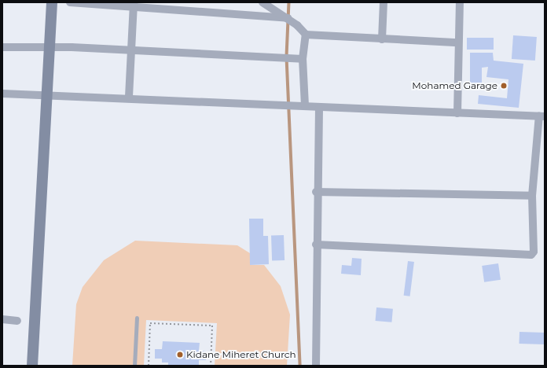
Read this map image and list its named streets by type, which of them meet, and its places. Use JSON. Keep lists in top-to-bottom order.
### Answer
{
  "places": ["Mohamed Garage", "Kidane Miheret Church"]
}
